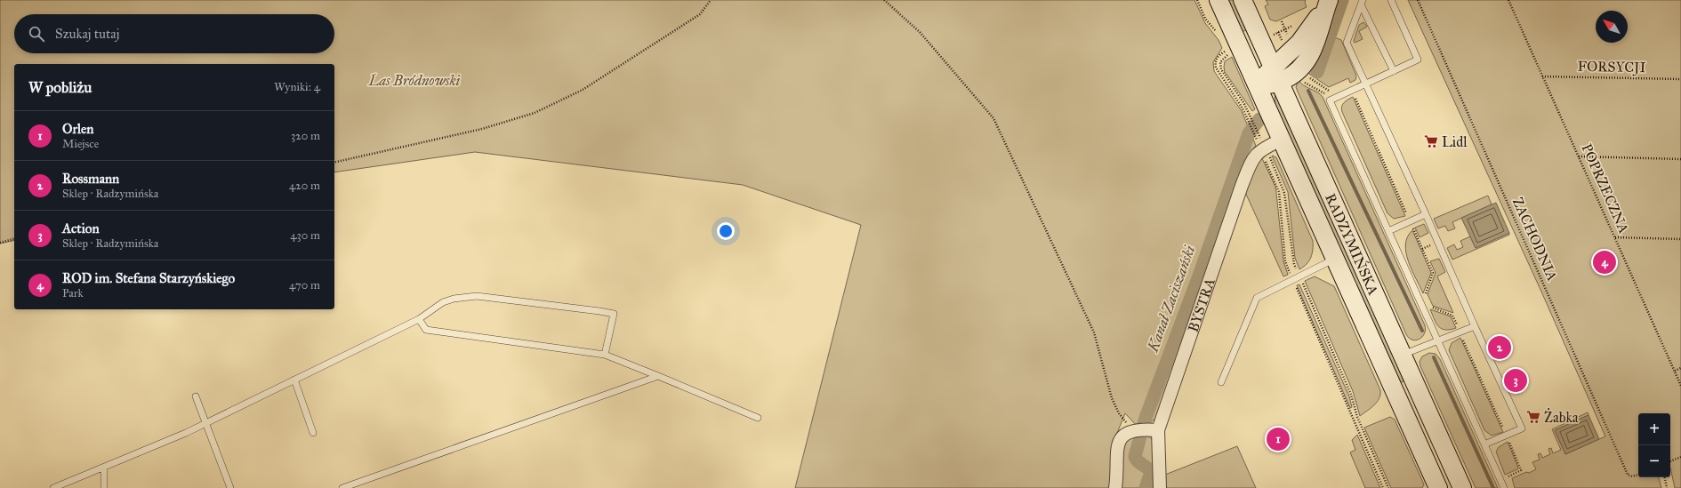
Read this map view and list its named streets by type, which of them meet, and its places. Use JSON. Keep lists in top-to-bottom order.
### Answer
{
  "streets": {
    "main road": ["RADZYMIŃSKA"],
    "street": ["BYSTRA"],
    "path": ["FORSYCJI", "POPRZECZNA", "ZACHODNIA"]
  },
  "crossings": [
    ["FORSYCJI", "POPRZECZNA"],
    ["RADZYMIŃSKA", "BYSTRA"]
  ],
  "water": ["Kanał Zaciszański"],
  "parks": ["Las Bródnowski"],
  "places": {
    "supermarket": ["Lidl", "Żabka"]
  },
  "north": "top left",
  "page": {
    "search": "Szukaj tutaj",
    "heading": ["W pobliżu", "Wyniki: 4"],
    "list": [
      {
        "mark": "1",
        "name": "Orlen",
        "note": "Miejsce",
        "value": "320 m"
      },
      {
        "mark": "2",
        "name": "Rossmann",
        "note": "Sklep · Radzymińska",
        "value": "420 m"
      },
      {
        "mark": "3",
        "name": "Action",
        "note": "Sklep · Radzymińska",
        "value": "430 m"
      },
      {
        "mark": "4",
        "name": "ROD im. Stefana Starzyńskiego",
        "note": "Park",
        "value": "470 m"
      }
    ],
    "pins": [
      "4",
      "2",
      "3",
      "1"
    ],
    "map_buttons": ["+", "−"]
  }
}
